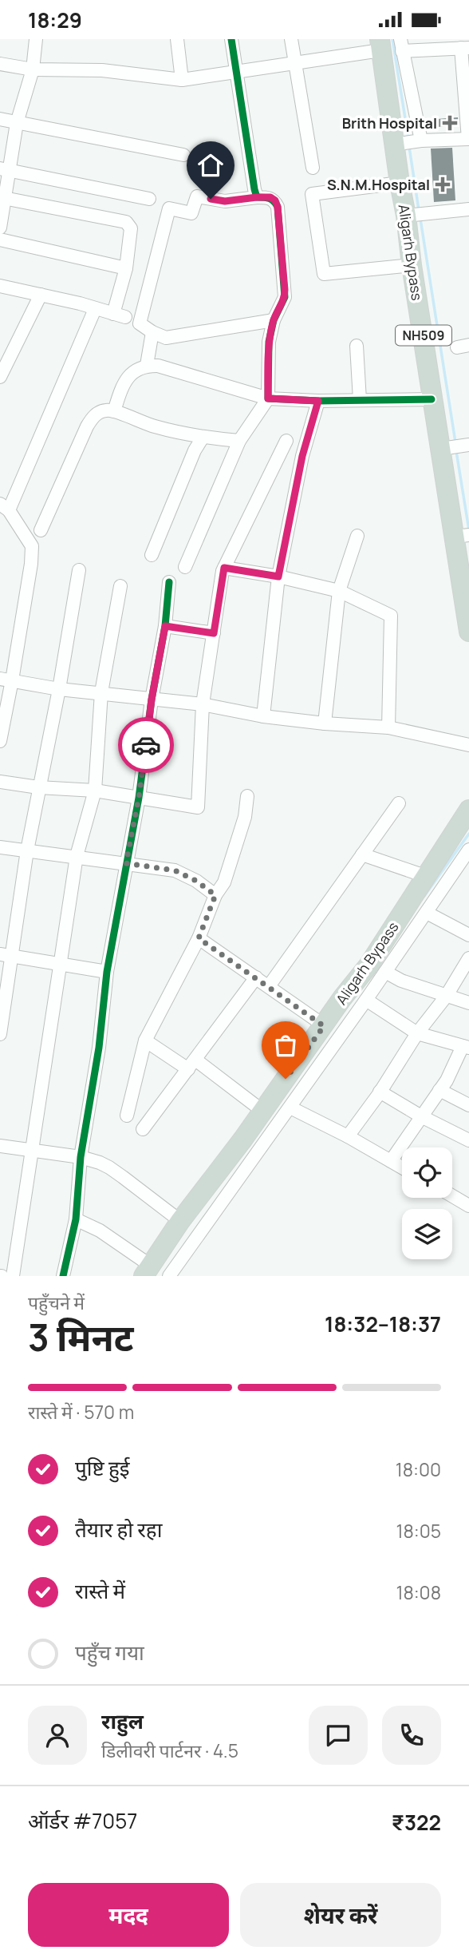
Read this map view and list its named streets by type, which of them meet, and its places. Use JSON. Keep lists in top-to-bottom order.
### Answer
{
  "streets": {
    "highway": ["Aligarh Bypass", "NH509"]
  },
  "places": {
    "health": ["Brith Hospital", "S.N.M.Hospital"]
  },
  "page": {
    "status": "18:29",
    "heading": ["3 मिनट", "पहुँचने में", "18:32–18:37"],
    "panel": [
      "राहुल",
      "डिलीवरी पार्टनर · 4.5",
      "ऑर्डर #7057",
      "₹322"
    ],
    "bar": "रास्ते में · 570 m",
    "list": [
      ["पुष्टि हुई", "18:00"],
      ["तैयार हो रहा", "18:05"],
      ["रास्ते में", "18:08"],
      "पहुँच गया"
    ],
    "buttons": ["मदद", "शेयर करें"]
  }
}
